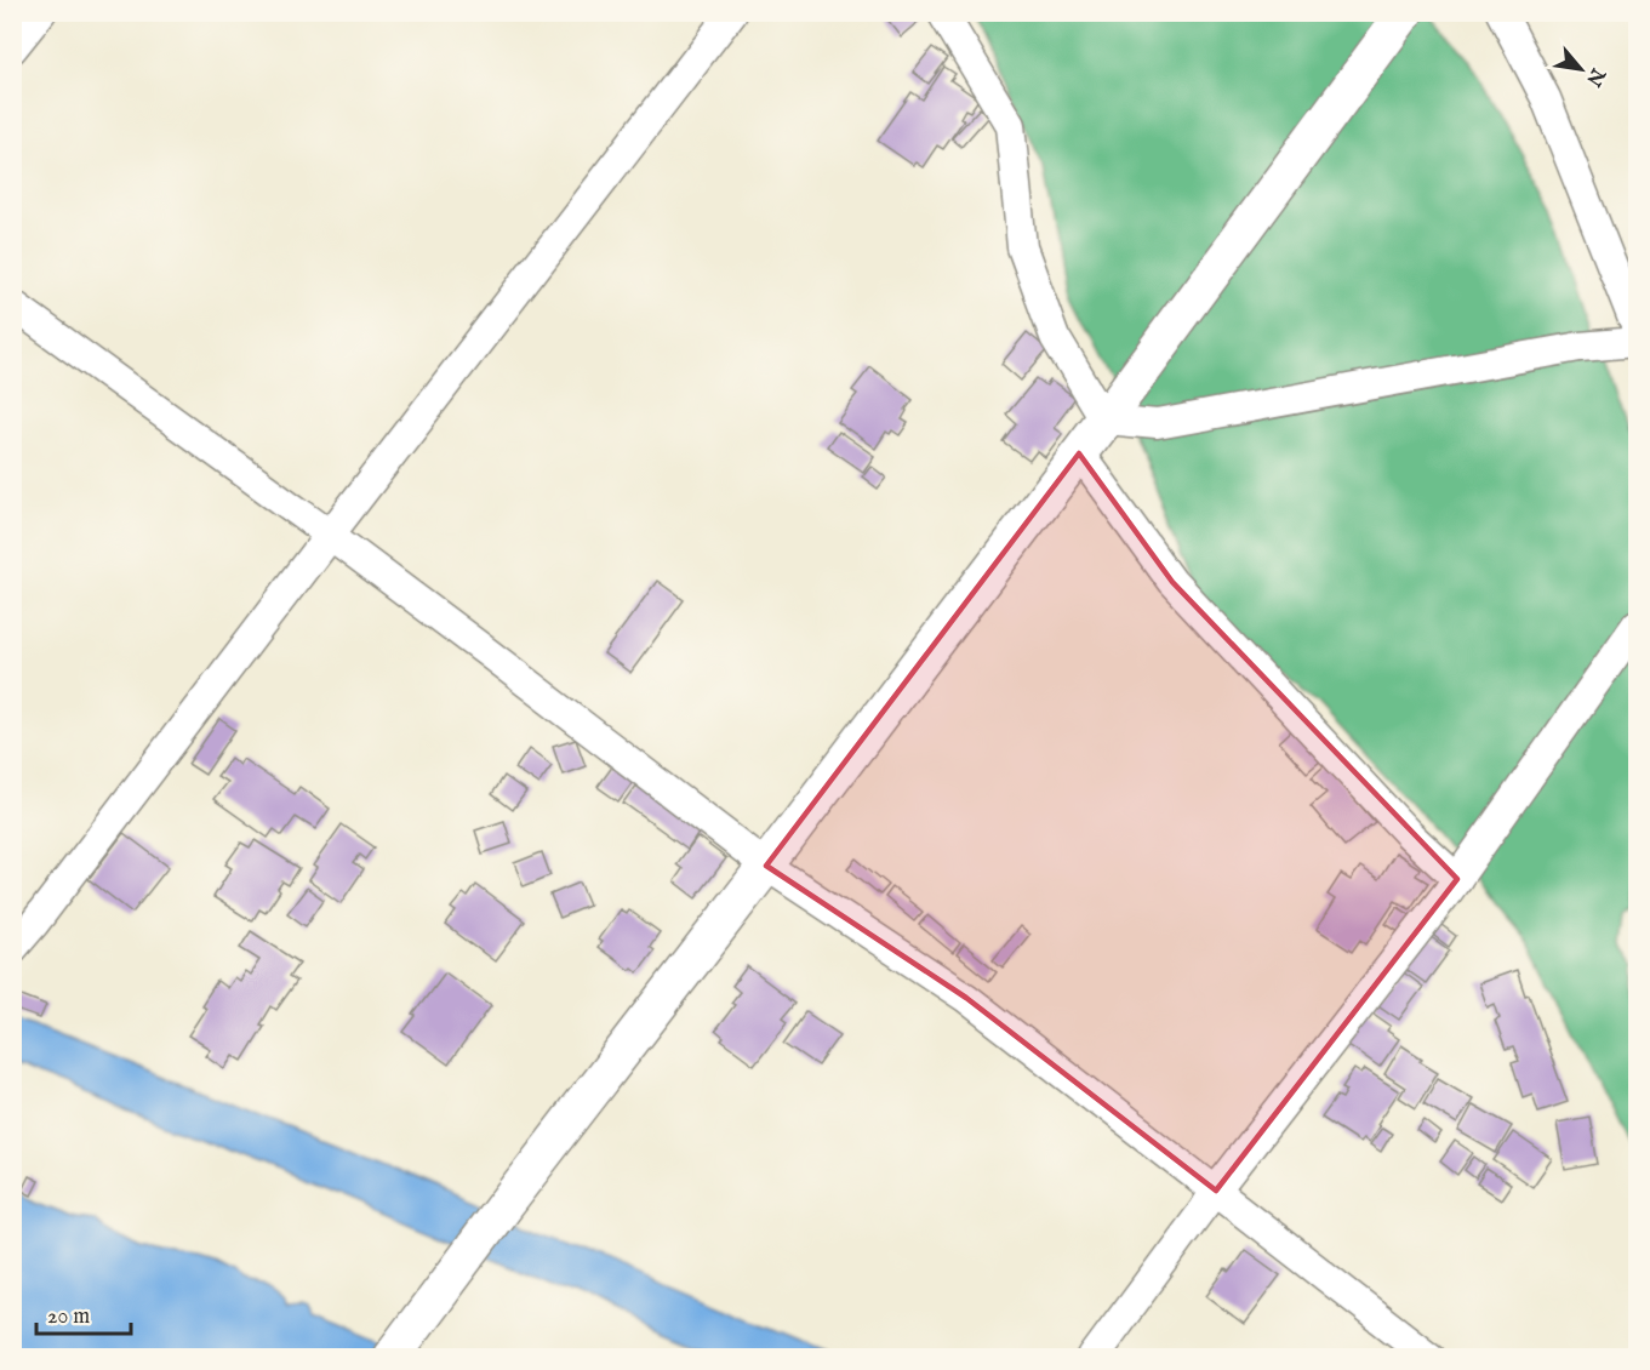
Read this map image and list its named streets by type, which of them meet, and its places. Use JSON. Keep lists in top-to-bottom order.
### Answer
{
  "scale_bar": "20 m",
  "north": "bottom right"
}
